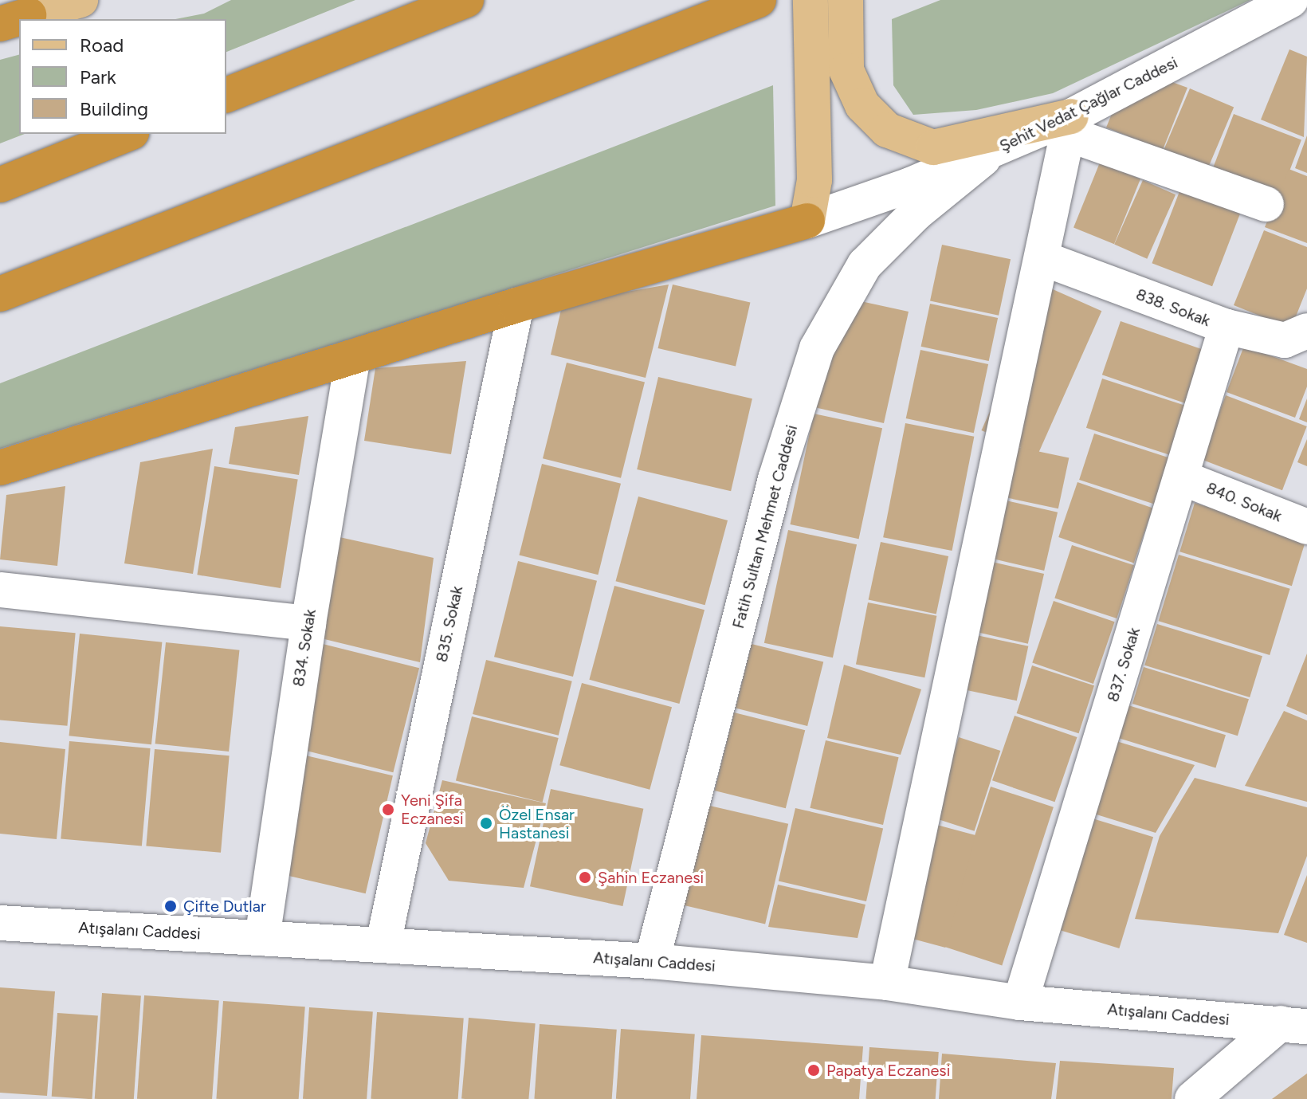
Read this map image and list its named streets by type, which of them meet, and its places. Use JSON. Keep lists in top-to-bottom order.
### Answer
{
  "streets": {
    "street": [
      "Şehit Vedat Çağlar Caddesi",
      "838. Sokak",
      "840. Sokak",
      "Fatih Sultan Mehmet Caddesi",
      "835. Sokak",
      "834. Sokak",
      "837. Sokak",
      "Atışalanı Caddesi"
    ]
  },
  "crossings": [
    ["Şehit Vedat Çağlar Caddesi", "Fatih Sultan Mehmet Caddesi"],
    ["838. Sokak", "837. Sokak"],
    ["840. Sokak", "837. Sokak"],
    ["Fatih Sultan Mehmet Caddesi", "Atışalanı Caddesi"],
    ["835. Sokak", "Atışalanı Caddesi"],
    ["834. Sokak", "Atışalanı Caddesi"],
    ["837. Sokak", "Atışalanı Caddesi"]
  ],
  "places": [
    "Yeni Şifa Eczanesi",
    "Özel Ensar Hastanesi",
    "Şahin Eczanesi",
    "Çifte Dutlar",
    "Papatya Eczanesi"
  ],
  "legend": ["Road", "Park", "Building"]
}
